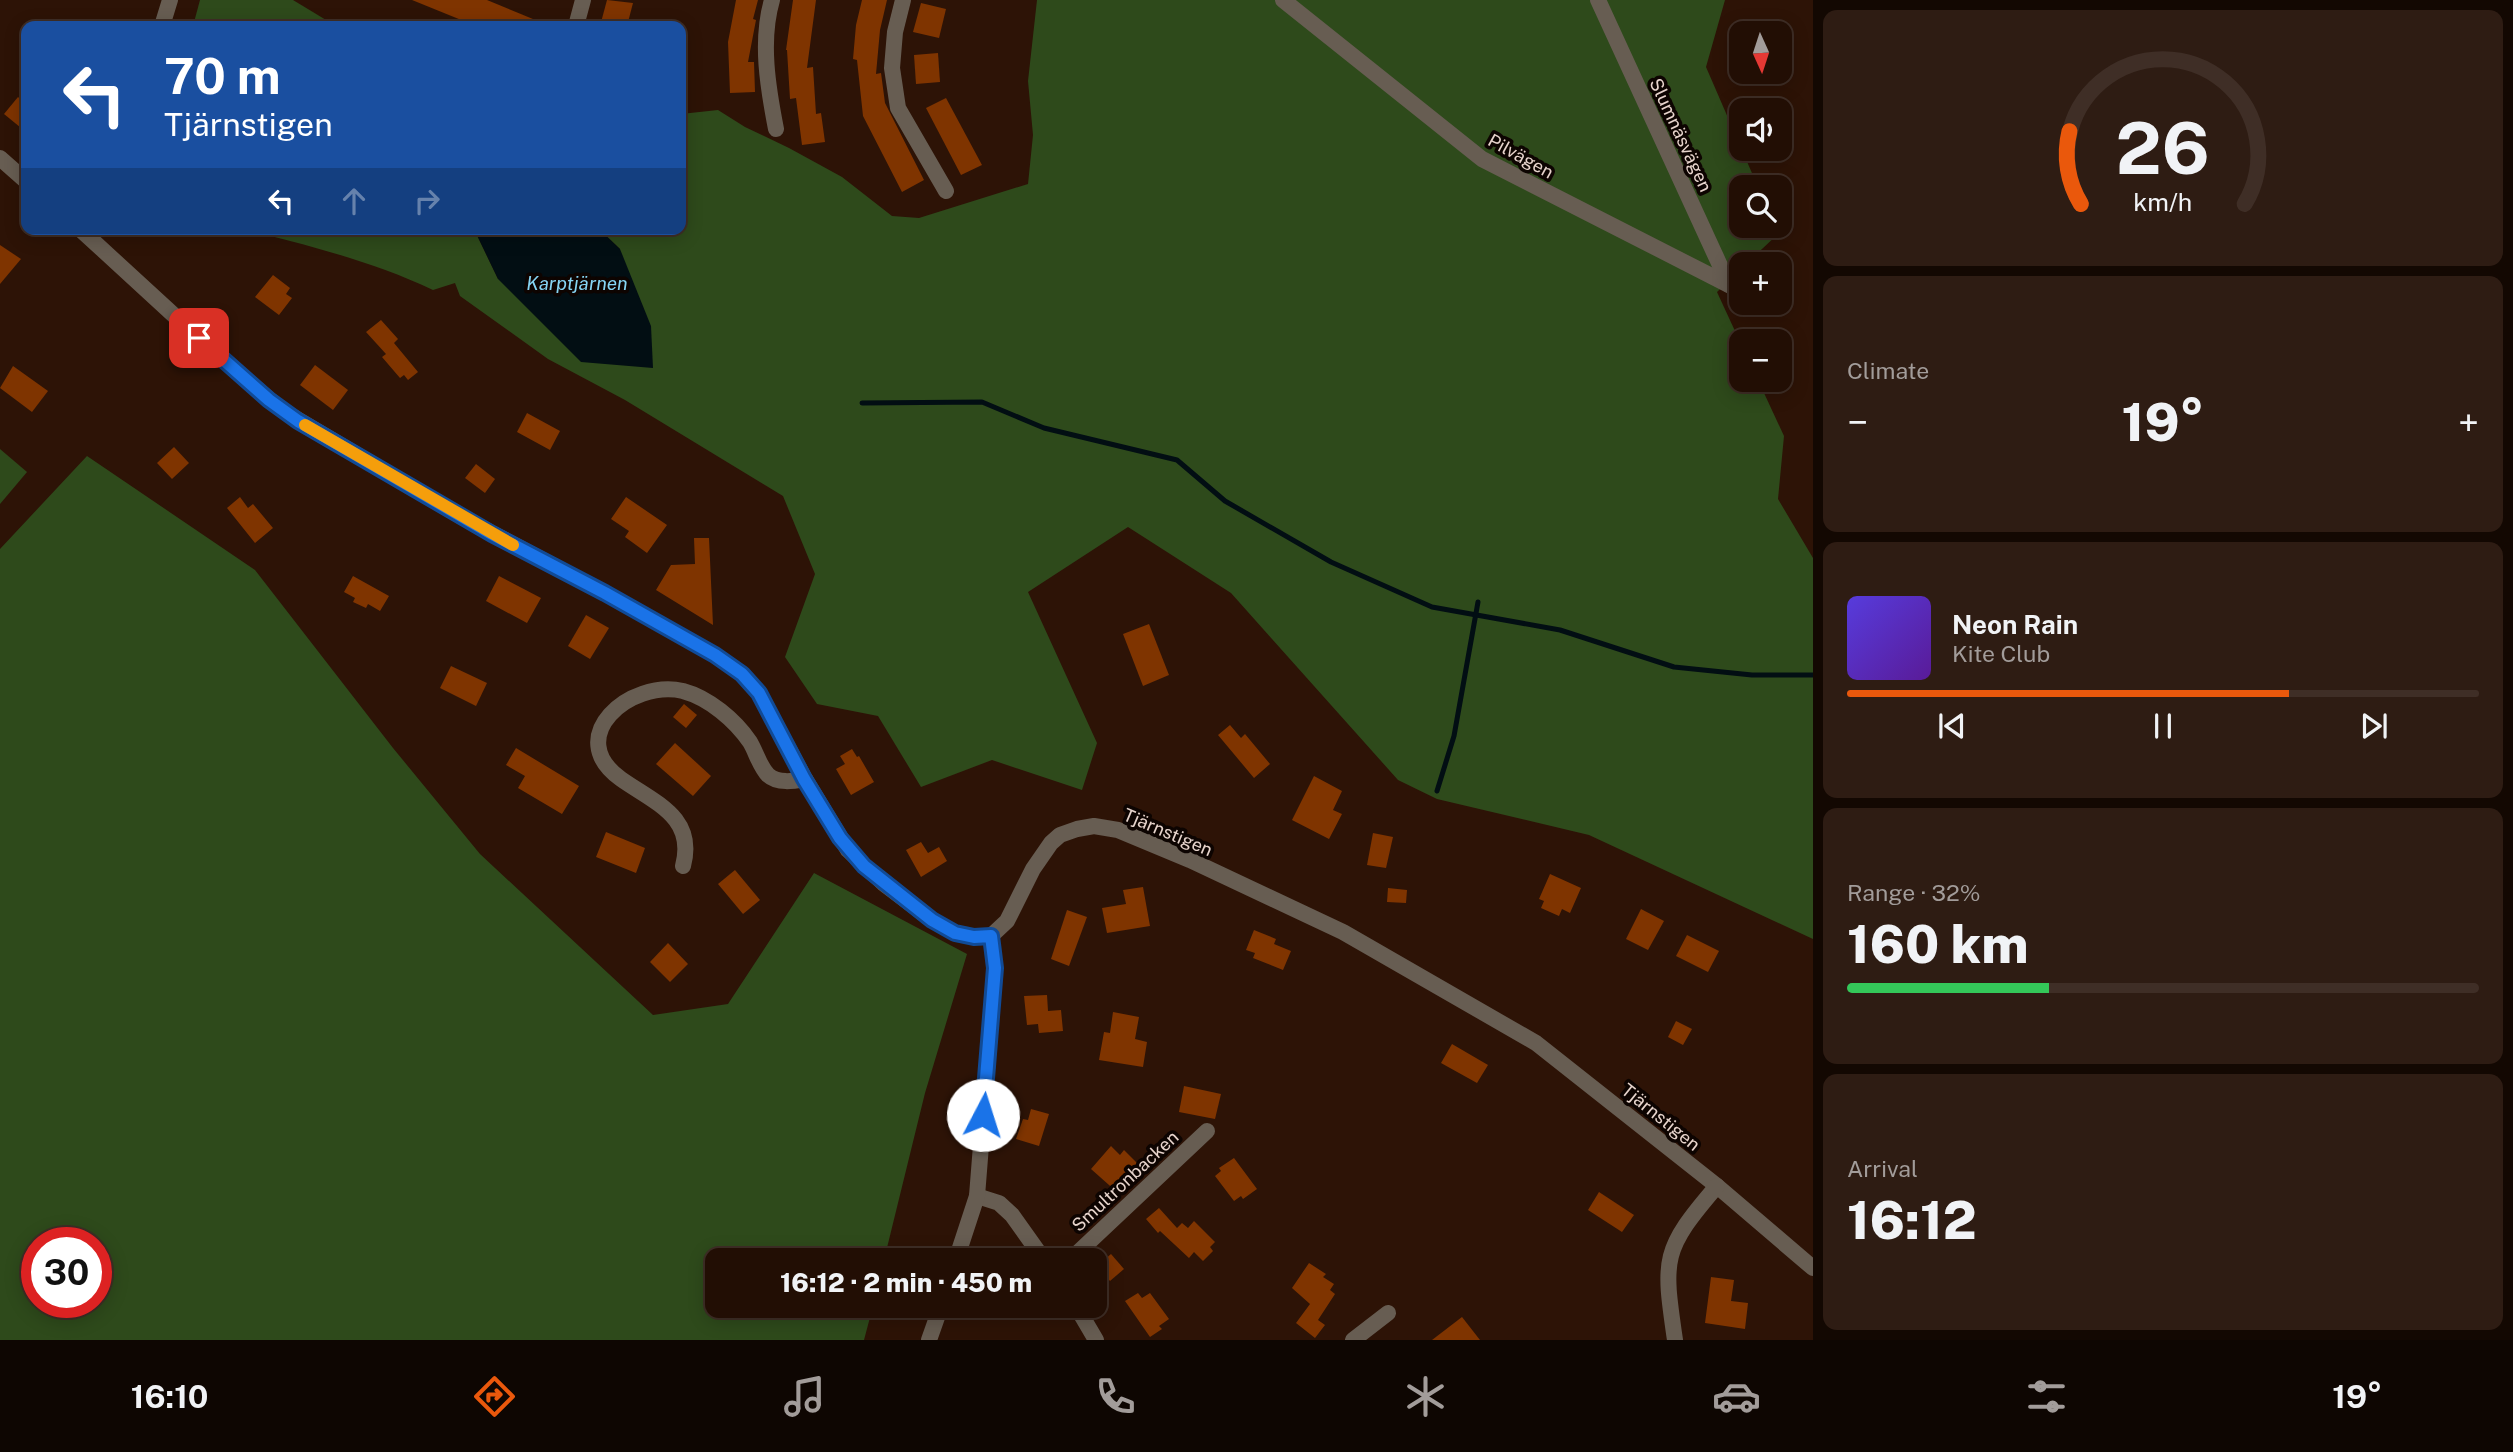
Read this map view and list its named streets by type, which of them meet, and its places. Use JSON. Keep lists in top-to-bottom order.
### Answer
{
  "streets": {
    "street": [
      "Slumnäsvägen",
      "Pilvägen",
      "Tjärnstigen",
      "Smultronbacken"
    ]
  },
  "crossings": [
    ["Slumnäsvägen", "Pilvägen"]
  ],
  "water": ["Karptjärnen"],
  "north": "bottom",
  "page": {
    "map_buttons": ["+", "−"],
    "turn": ["70 m", "Tjärnstigen"],
    "tile": [
      "Climate",
      ["Range · 32%", "160 km"],
      ["Arrival", "16:12"]
    ],
    "heat": ["−", "19°", "+"],
    "song": ["Neon Rain", "Kite Club"],
    "limit": "30",
    "trip": "16:12 · 2 min · 450 m",
    "tabs": ["16:10", "19°"],
    "gauge": ["26", "km/h"]
  }
}
